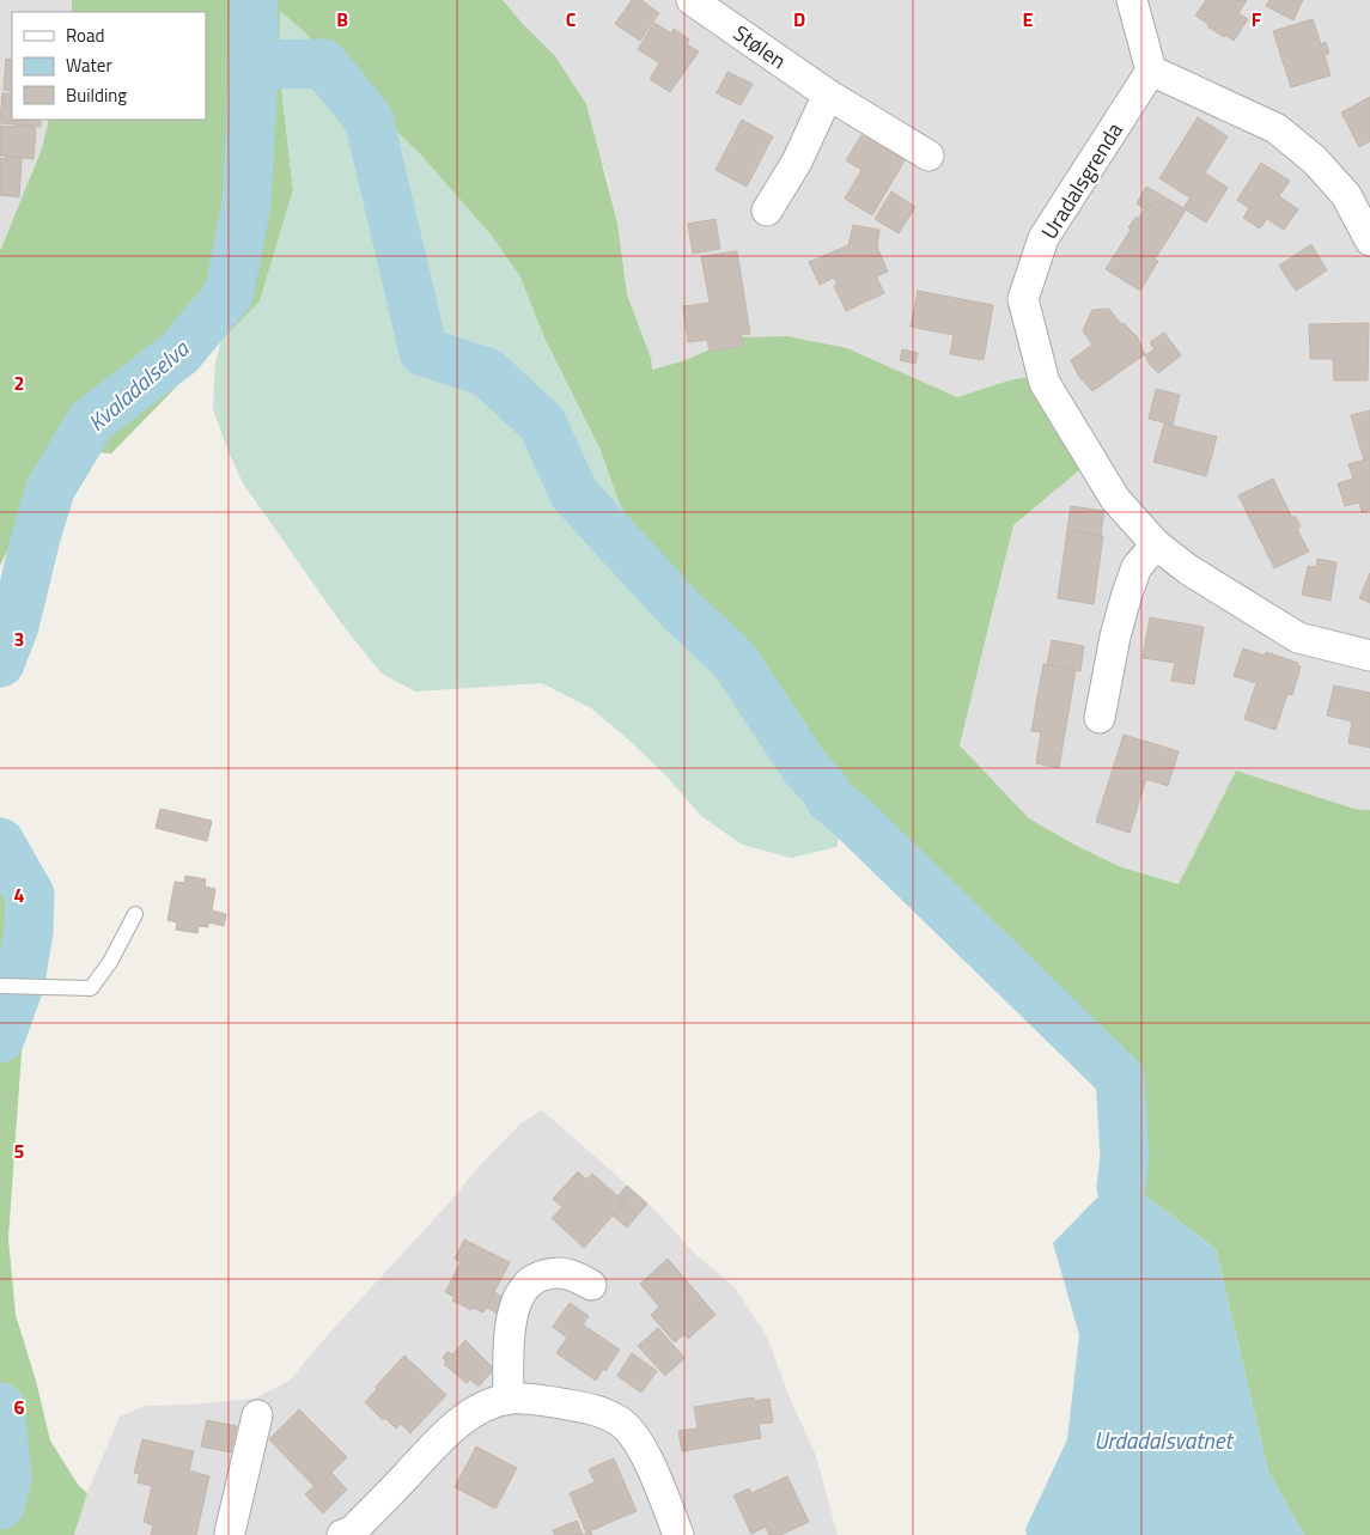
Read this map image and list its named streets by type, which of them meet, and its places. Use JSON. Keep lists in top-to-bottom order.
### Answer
{
  "streets": {
    "street": ["Stølen", "Uradalsgrenda"]
  },
  "water": ["Kvaladalselva", "Urdadalsvatnet"],
  "legend": ["Road", "Water", "Building"],
  "grid": {
    "columns": [
      "B",
      "C",
      "D",
      "E",
      "F"
    ],
    "rows": [
      "2",
      "3",
      "4",
      "5",
      "6"
    ]
  }
}
